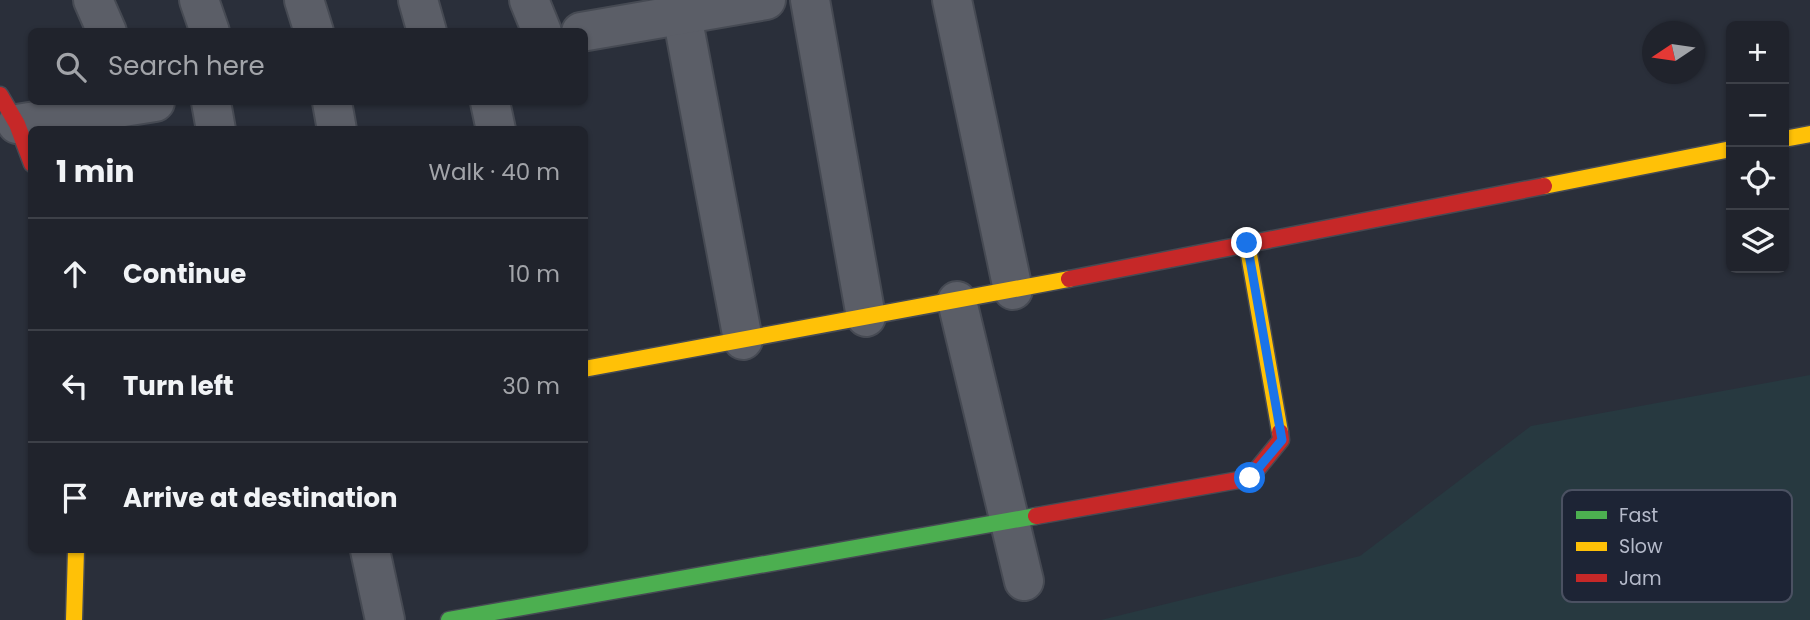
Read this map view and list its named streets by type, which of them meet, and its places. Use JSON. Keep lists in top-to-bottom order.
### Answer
{
  "legend": ["Fast", "Slow", "Jam"],
  "north": "left",
  "page": {
    "map_buttons": ["+", "−"],
    "search": "Search here",
    "heading": ["1 min", "Walk · 40 m"],
    "list": [
      ["Continue", "10 m"],
      ["Turn left", "30 m"],
      "Arrive at destination"
    ]
  }
}
